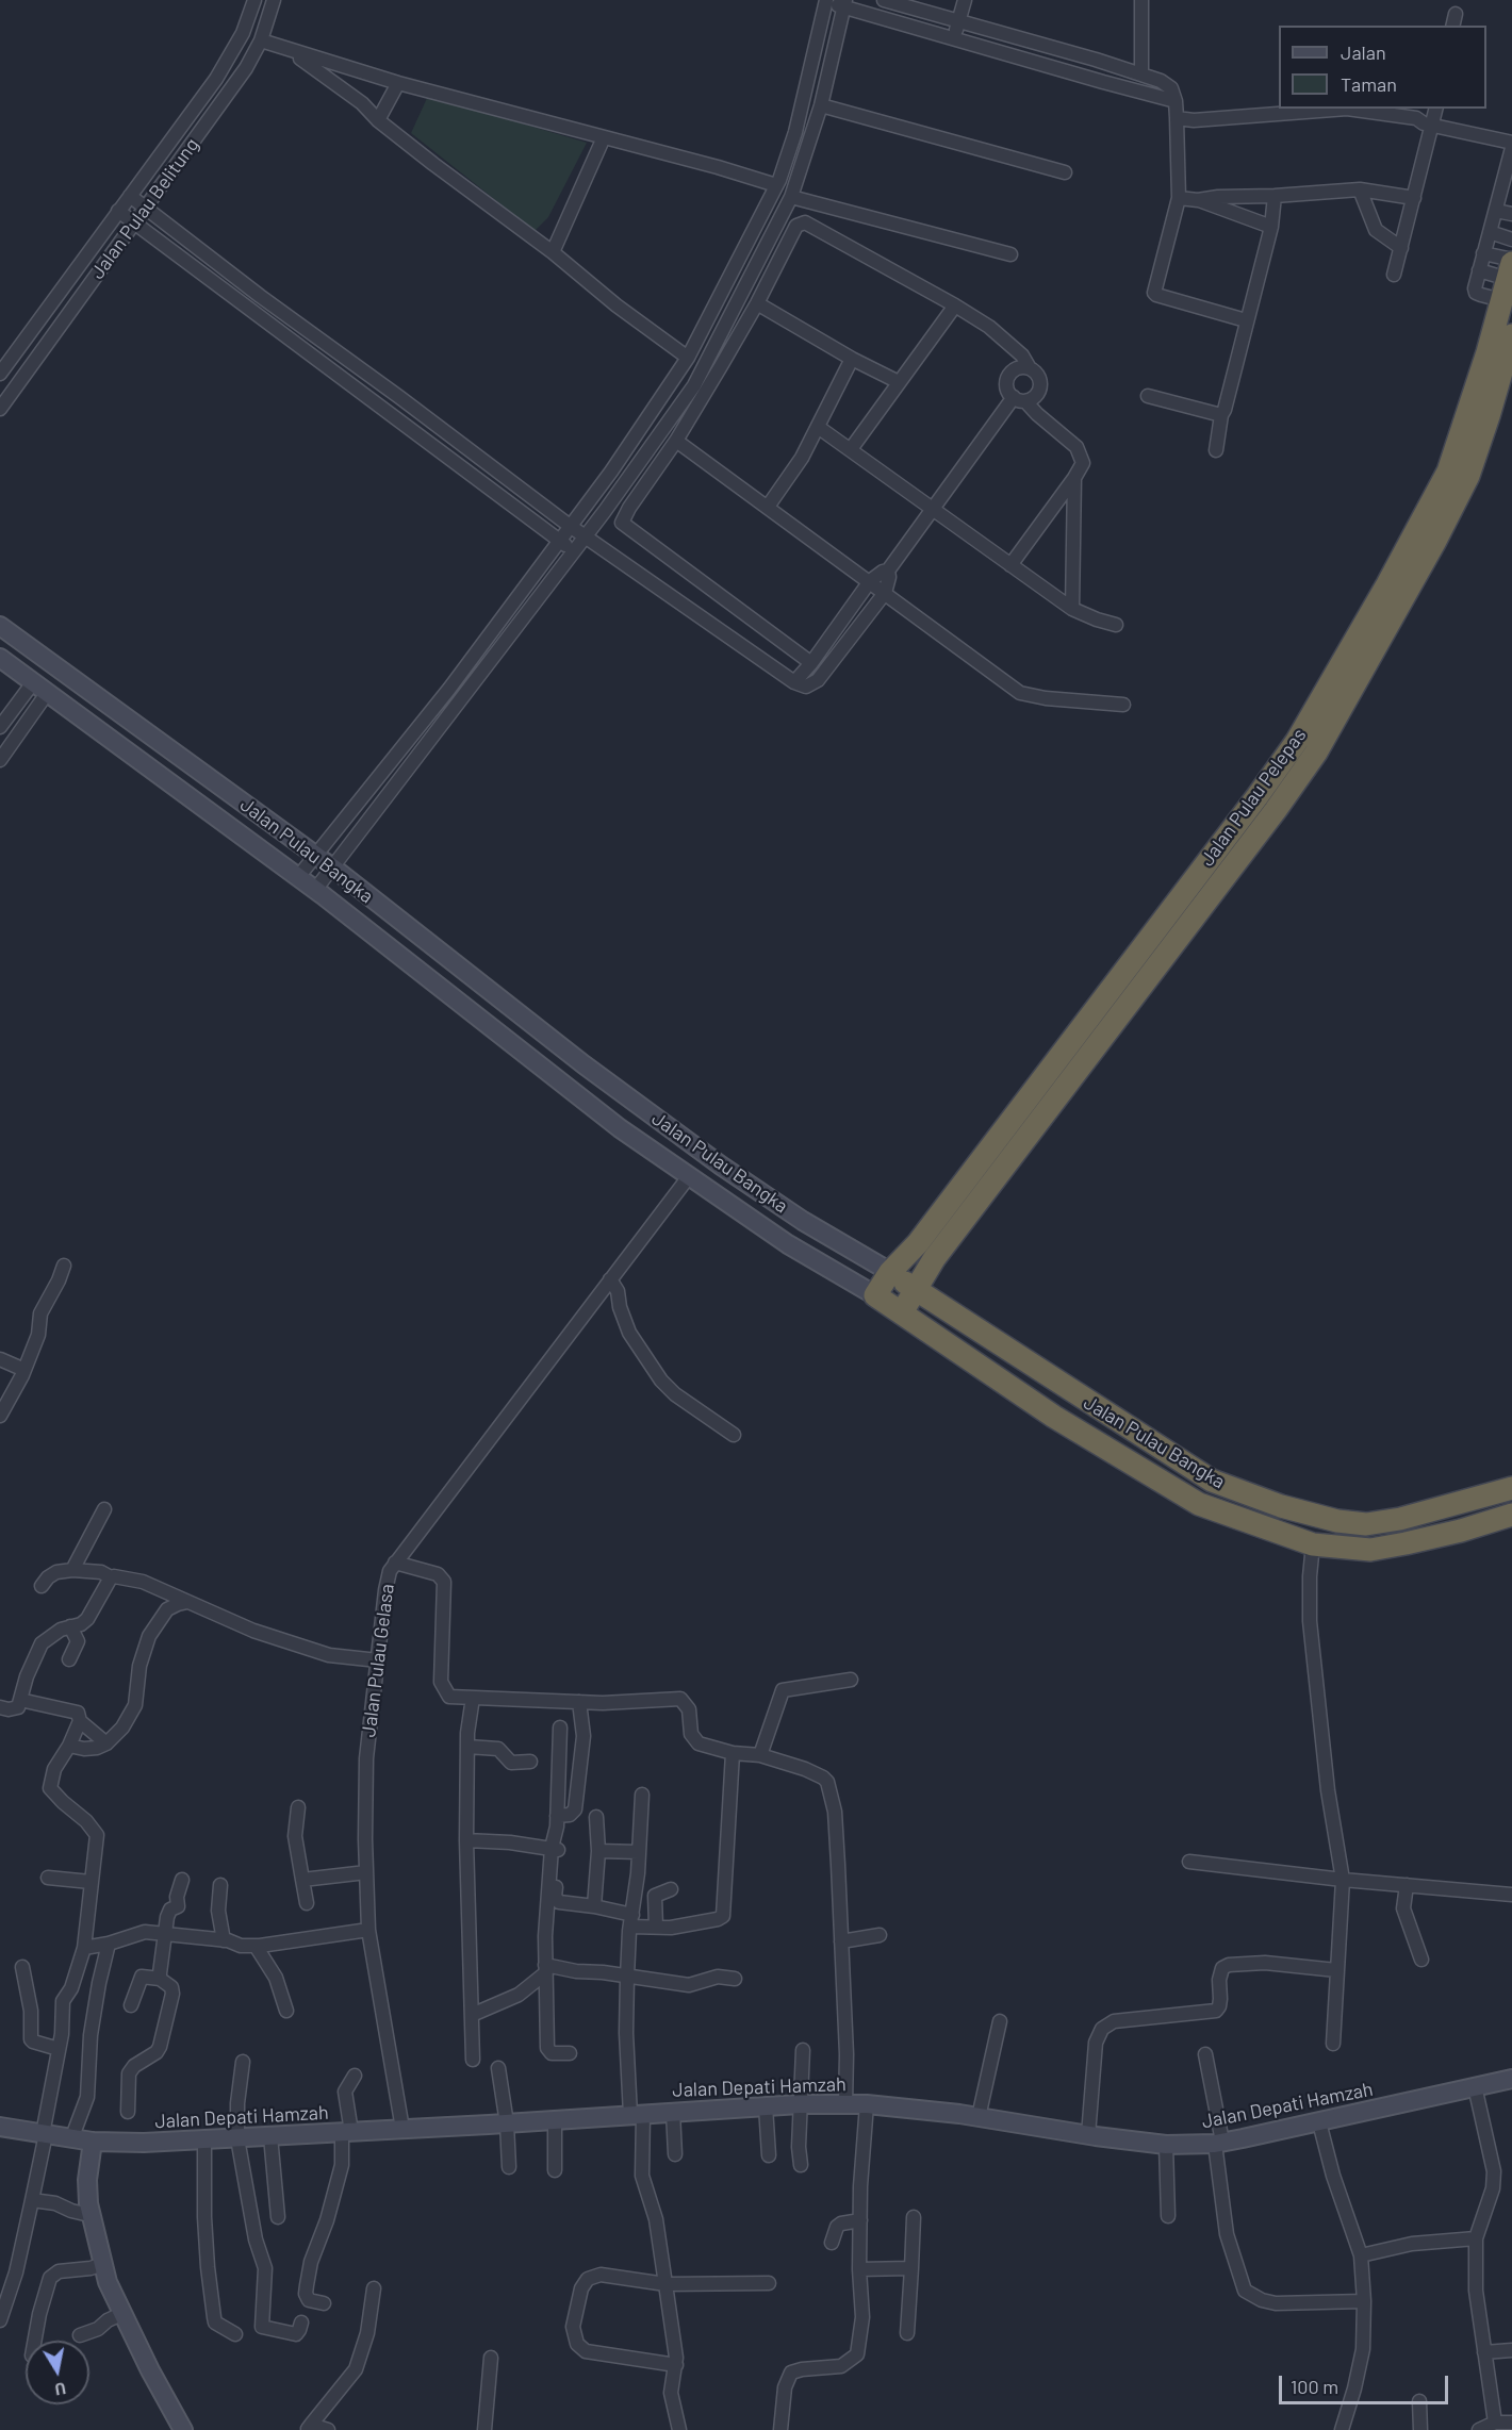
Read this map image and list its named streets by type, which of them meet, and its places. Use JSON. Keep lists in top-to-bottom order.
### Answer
{
  "streets": {
    "highway": ["Jalan Pulau Pelepas", "Jalan Pulau Bangka"],
    "main road": ["Jalan Depati Hamzah"],
    "street": ["Jalan Pulau Belitung", "Jalan Pulau Gelasa"]
  },
  "crossings": [
    ["Jalan Pulau Pelepas", "Jalan Pulau Bangka"],
    ["Jalan Pulau Bangka", "Jalan Pulau Gelasa"],
    ["Jalan Pulau Gelasa", "Jalan Depati Hamzah"]
  ],
  "legend": ["Jalan", "Taman"],
  "scale_bar": "100 m",
  "north": "bottom"
}
